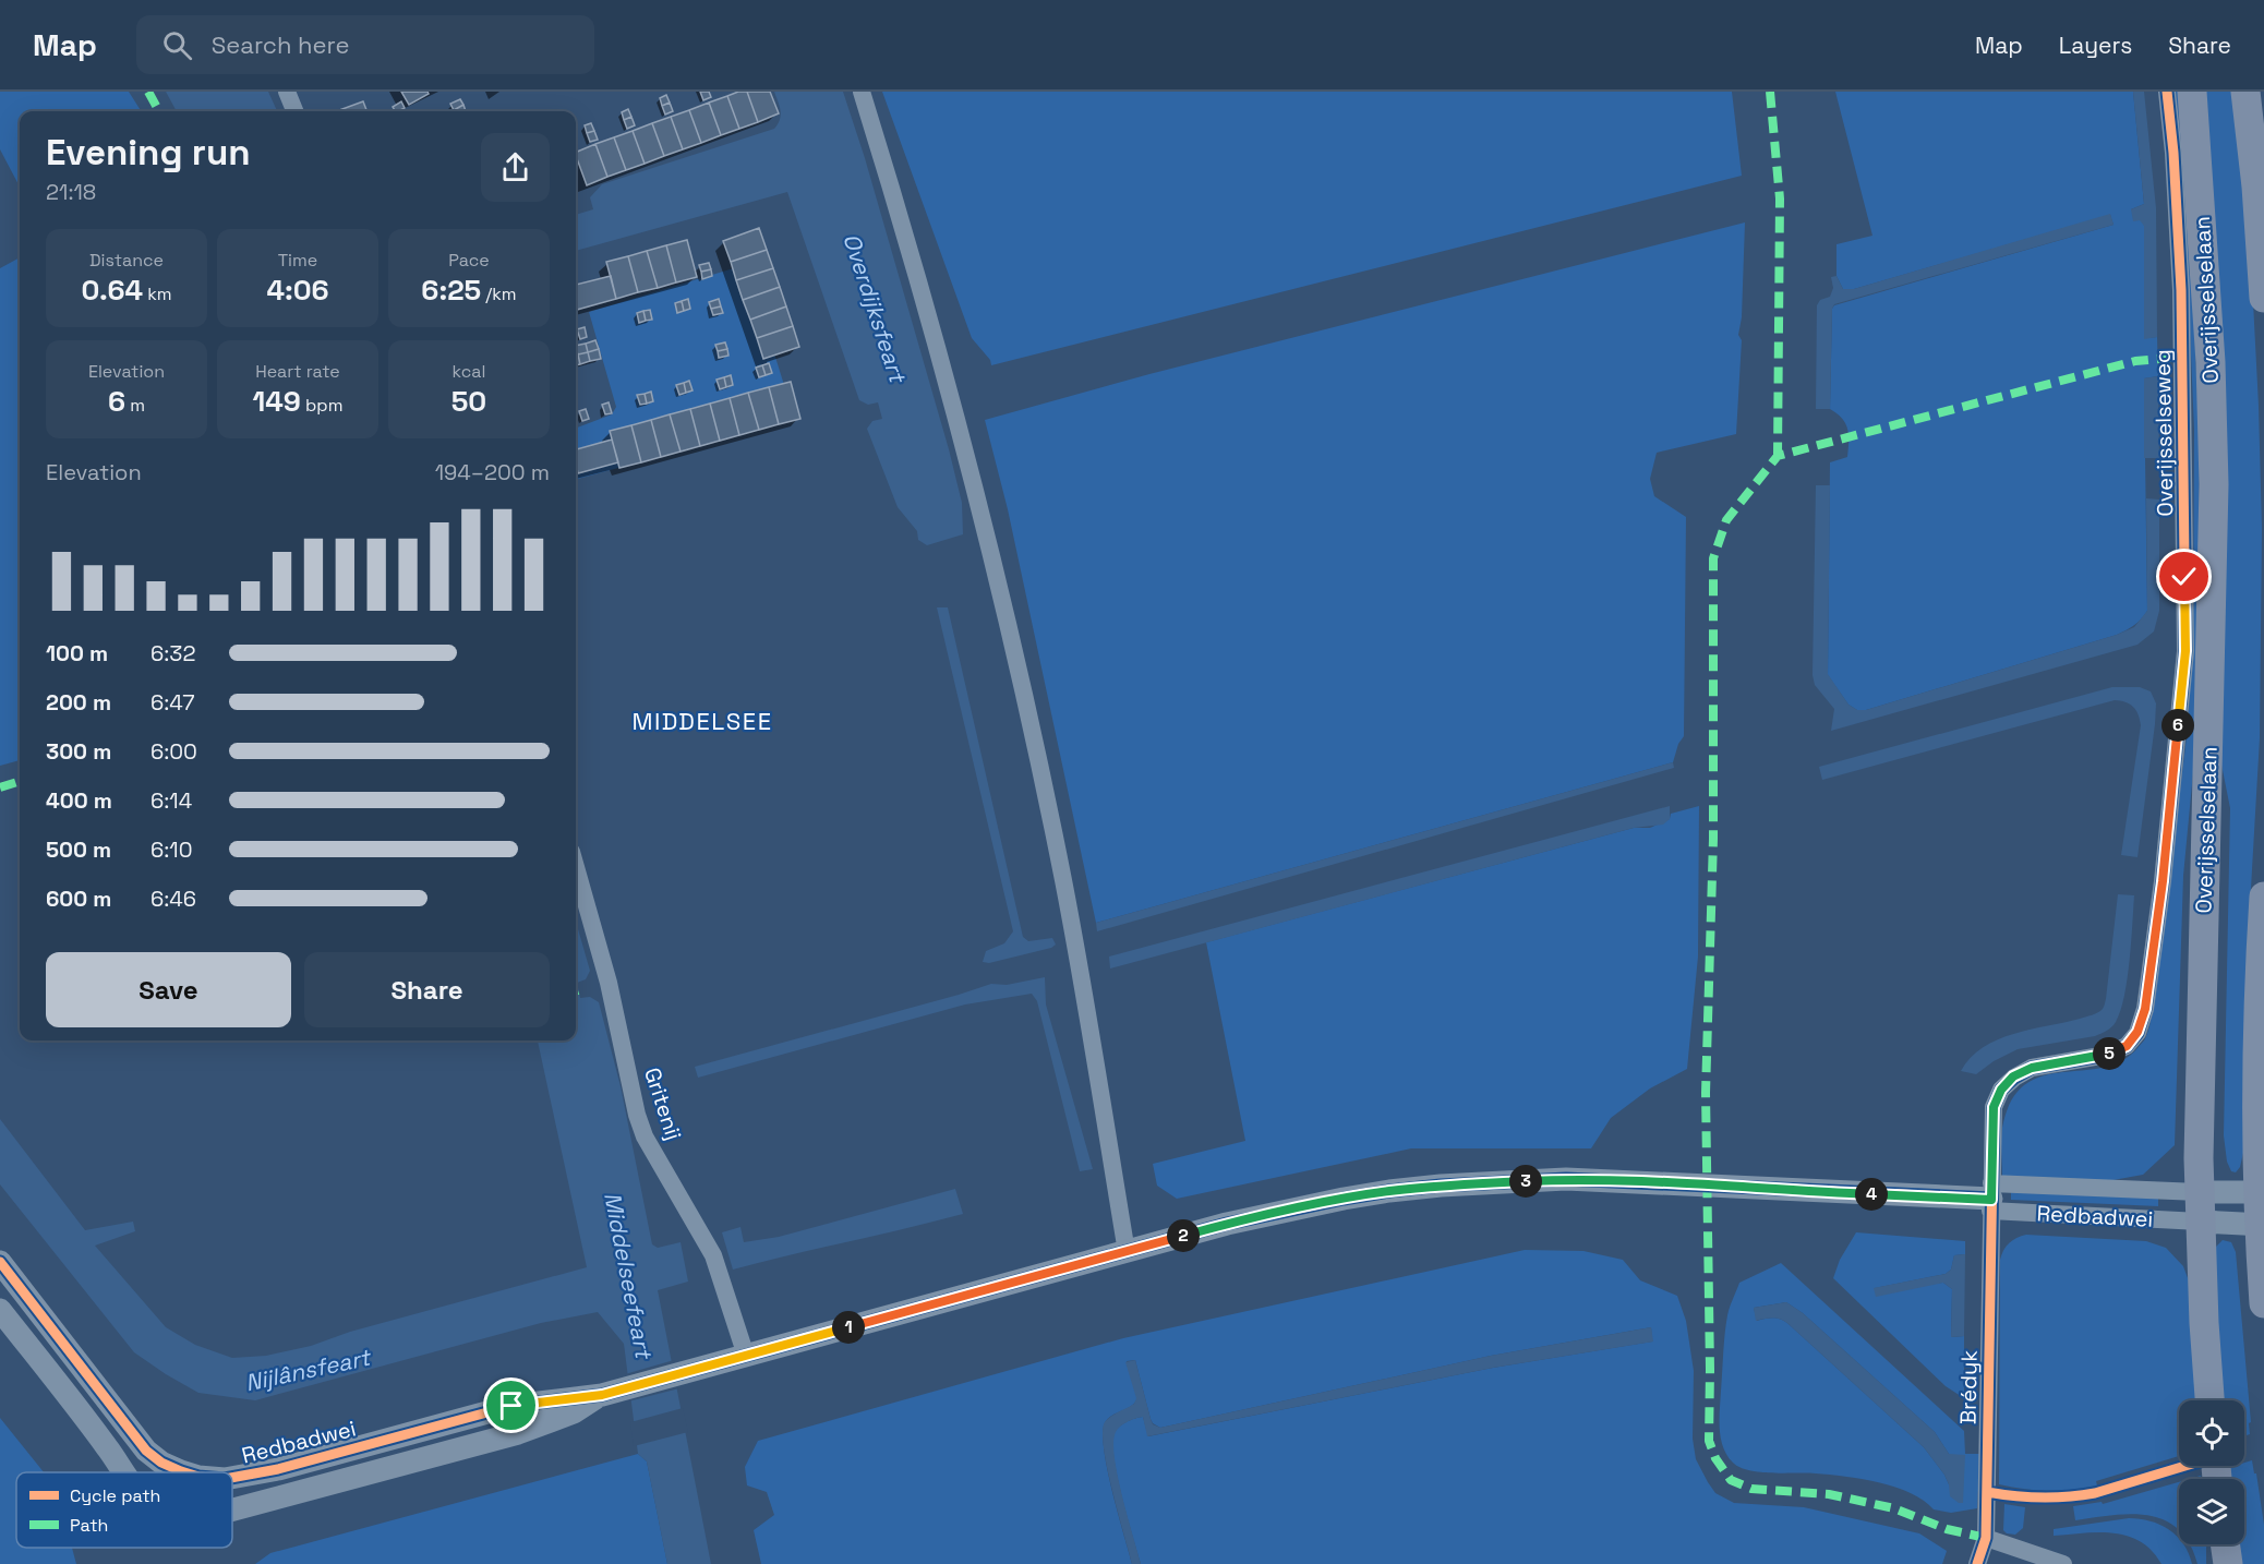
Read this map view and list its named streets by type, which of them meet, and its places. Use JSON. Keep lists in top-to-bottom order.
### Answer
{
  "streets": {
    "main road": ["Overijsselselaan"],
    "street": [
      "Overijsselseweg",
      "Gritenij",
      "Redbadwei",
      "Brédyk"
    ]
  },
  "crossings": [
    ["Overijsselselaan", "Redbadwei"],
    ["Overijsselseweg", "Redbadwei"],
    ["Overijsselseweg", "Brédyk"],
    ["Gritenij", "Redbadwei"],
    ["Redbadwei", "Brédyk"]
  ],
  "districts": ["MIDDELSEE"],
  "water": ["Overdijksfeart", "Middelseefeart", "Nijlânsfeart"],
  "legend": ["Cycle path", "Path"],
  "page": {
    "header": "Map",
    "search": "Search here",
    "nav": ["Map", "Layers", "Share"],
    "heading": ["Evening run", "21:18"],
    "stats": [
      ["Distance", "0.64 km"],
      ["Time", "4:06"],
      ["Pace", "6:25 /km"],
      ["Elevation", "6 m"],
      ["Heart rate", "149 bpm"],
      ["kcal", "50"]
    ],
    "chart": ["Elevation", "194–200 m"],
    "list": [
      {
        "name": "100 m",
        "note": "6:32"
      },
      {
        "name": "200 m",
        "note": "6:47"
      },
      {
        "name": "300 m",
        "note": "6:00"
      },
      {
        "name": "400 m",
        "note": "6:14"
      },
      {
        "name": "500 m",
        "note": "6:10"
      },
      {
        "name": "600 m",
        "note": "6:46"
      }
    ],
    "pins": [
      "6",
      "5",
      "3",
      "4",
      "2",
      "1"
    ],
    "buttons": ["Save", "Share"]
  }
}
